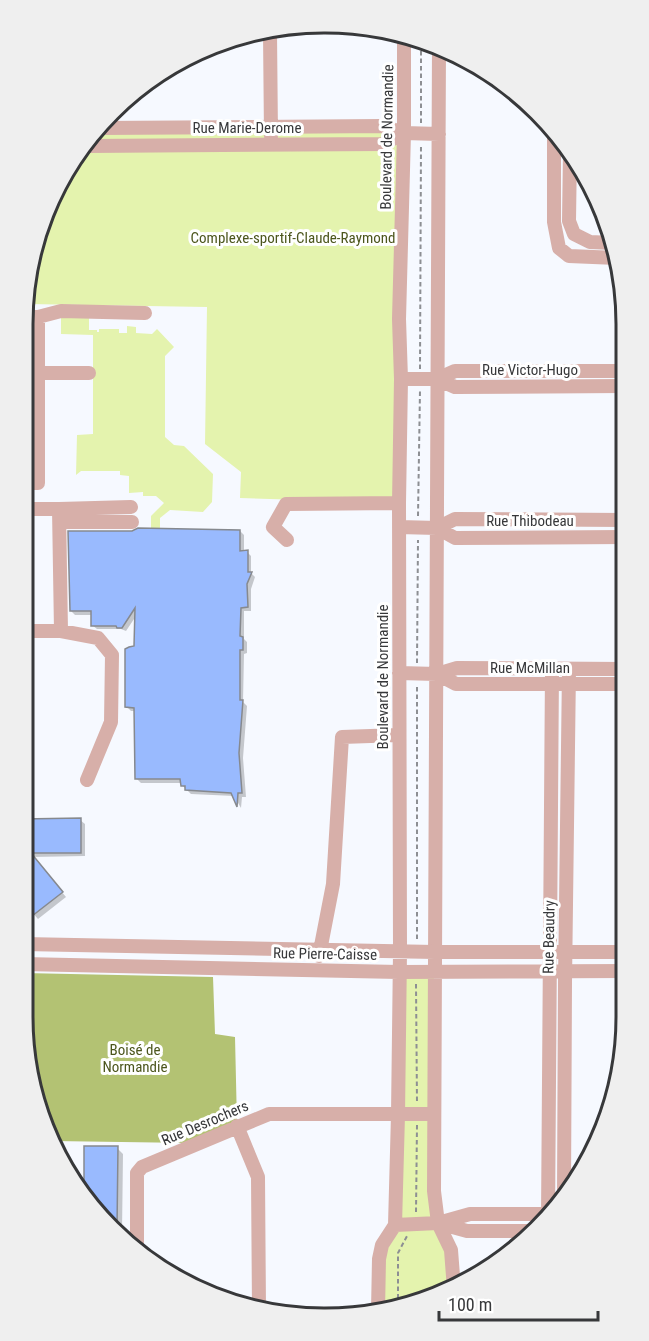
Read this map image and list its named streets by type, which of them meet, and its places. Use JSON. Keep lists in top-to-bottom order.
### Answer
{
  "streets": {
    "street": [
      "Rue Marie-Derome",
      "Boulevard de Normandie",
      "Rue Victor-Hugo",
      "Rue Thibodeau",
      "Rue McMillan",
      "Rue Beaudry",
      "Rue Pierre-Caisse",
      "Rue Desrochers"
    ]
  },
  "crossings": [
    ["Rue Marie-Derome", "Boulevard de Normandie"],
    ["Boulevard de Normandie", "Rue Victor-Hugo"],
    ["Boulevard de Normandie", "Rue Thibodeau"],
    ["Boulevard de Normandie", "Rue McMillan"],
    ["Boulevard de Normandie", "Rue Pierre-Caisse"],
    ["Boulevard de Normandie", "Rue Desrochers"],
    ["Rue McMillan", "Rue Beaudry"],
    ["Rue Beaudry", "Rue Pierre-Caisse"]
  ],
  "parks": ["Complexe-sportif-Claude-Raymond", "Boisé de Normandie"],
  "scale_bar": "100 m"
}
